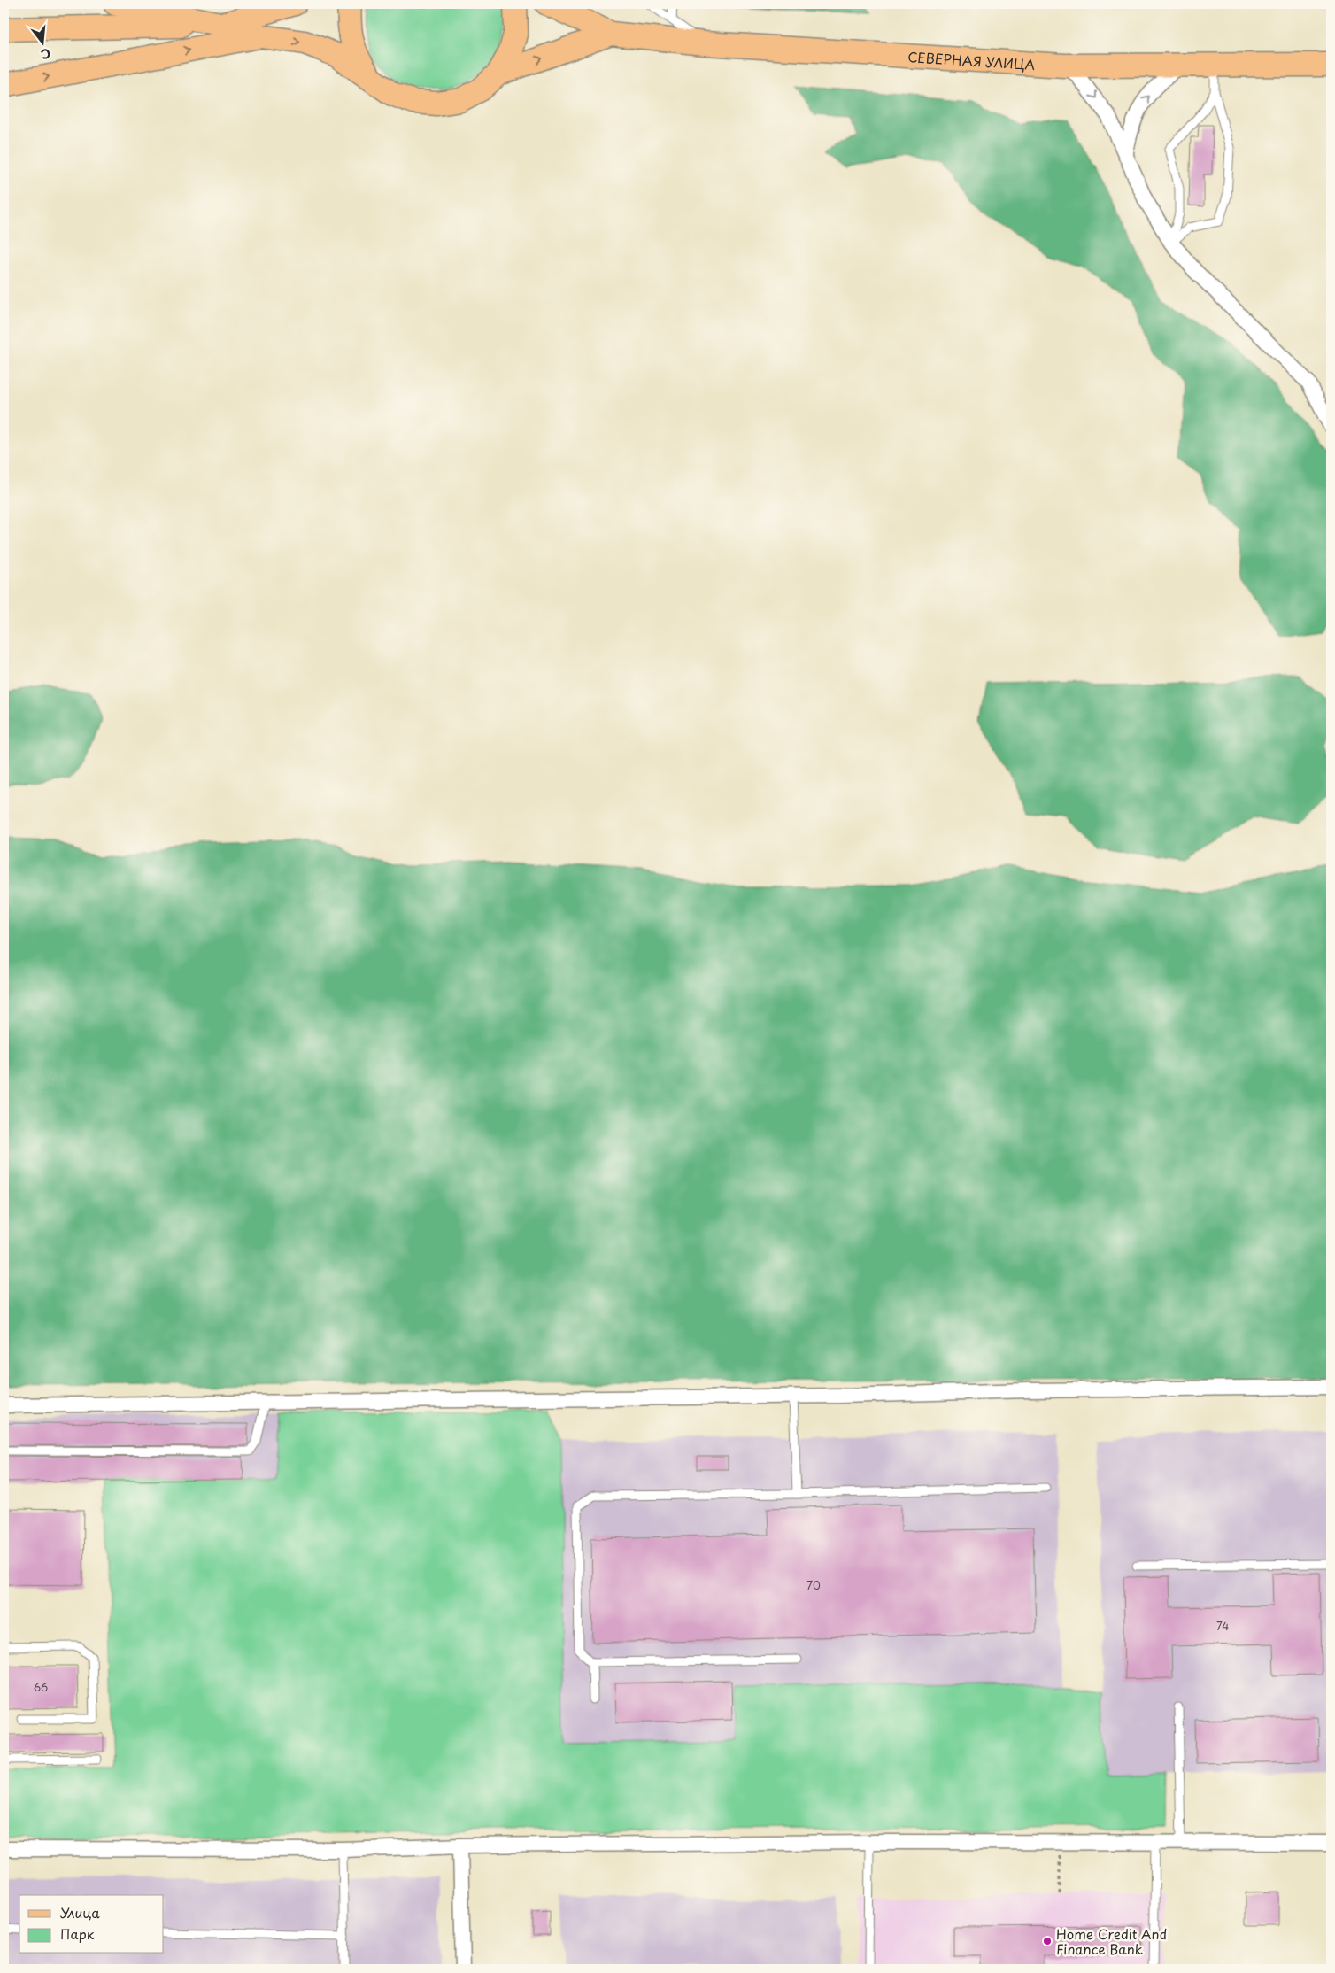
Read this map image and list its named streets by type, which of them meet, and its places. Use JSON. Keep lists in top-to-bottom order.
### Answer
{
  "streets": {
    "main road": ["СЕВЕРНАЯ УЛИЦА"]
  },
  "places": ["Home Credit And Finance Bank"],
  "house_numbers": ["70", "74", "66"],
  "legend": ["Улица", "Парк"],
  "north": "bottom"
}
